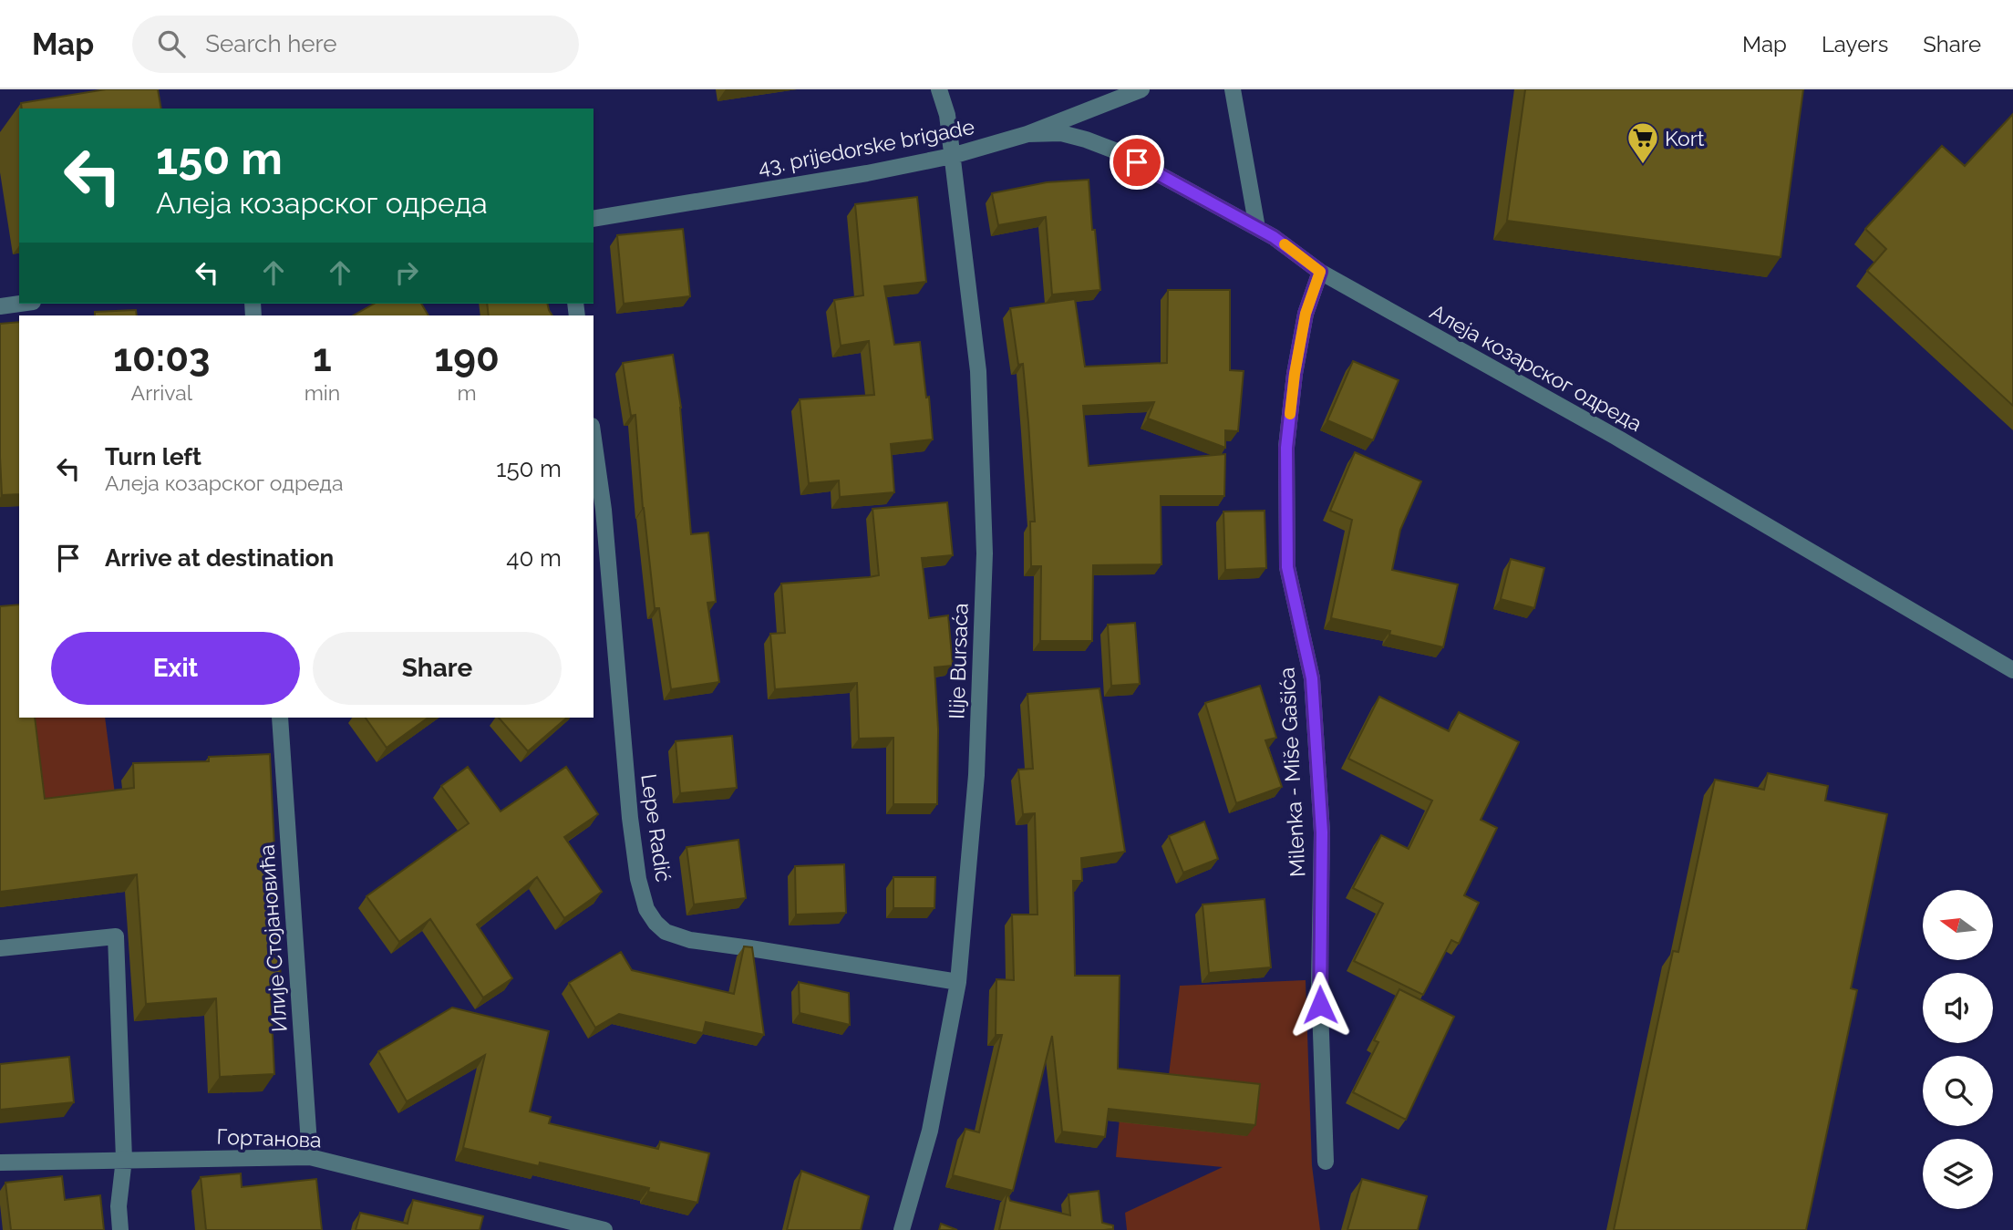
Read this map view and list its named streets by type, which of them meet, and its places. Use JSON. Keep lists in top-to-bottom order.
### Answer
{
  "streets": {
    "street": [
      "43. prijedorske brigade",
      "Алеја козарског одреда",
      "Ilije Bursaća",
      "Milenka - Miše Gašića",
      "Lepe Radić",
      "Илије Стојановића",
      "Гортанова"
    ]
  },
  "crossings": [
    ["43. prijedorske brigade", "Алеја козарског одреда"],
    ["43. prijedorske brigade", "Ilije Bursaća"],
    ["Алеја козарског одреда", "Milenka - Miše Gašića"],
    ["Ilije Bursaća", "Lepe Radić"],
    ["Илије Стојановића", "Гортанова"]
  ],
  "places": {
    "supermarket": ["Kort"]
  },
  "north": "left",
  "page": {
    "header": "Map",
    "search": "Search here",
    "nav": ["Map", "Layers", "Share"],
    "turn": ["150 m", "Алеја козарског одреда"],
    "eta": [
      "10:03",
      "Arrival",
      "1",
      "min",
      "190",
      "m"
    ],
    "list": [
      {
        "name": "Turn left",
        "note": "Алеја козарског одреда",
        "value": "150 m"
      },
      {
        "name": "Arrive at destination",
        "value": "40 m"
      }
    ],
    "buttons": ["Exit", "Share"]
  }
}
